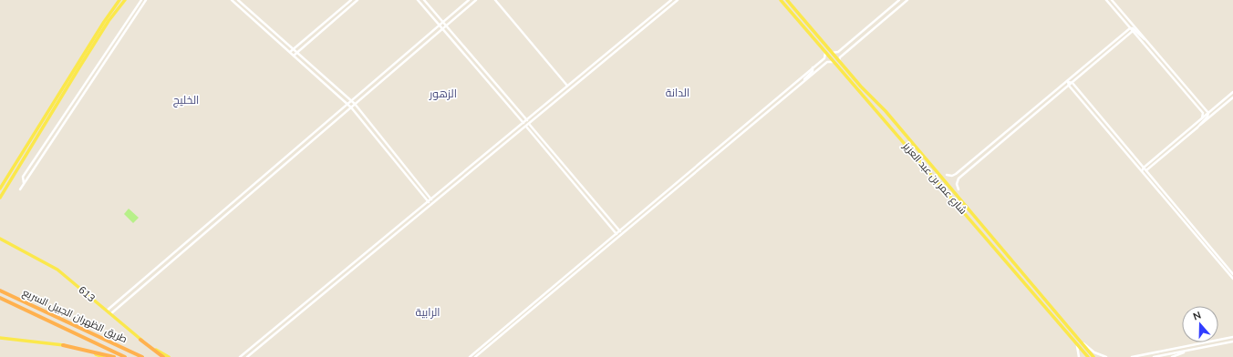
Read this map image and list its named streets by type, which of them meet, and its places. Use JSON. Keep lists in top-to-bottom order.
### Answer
{
  "streets": {
    "highway": ["طريق الظهران الجبيل السريع"],
    "main road": ["شارع عمر بن عبد العزيز", "613"]
  },
  "districts": [
    "الدانة",
    "الزهور",
    "الخليج",
    "الرابية"
  ],
  "north": "top"
}
